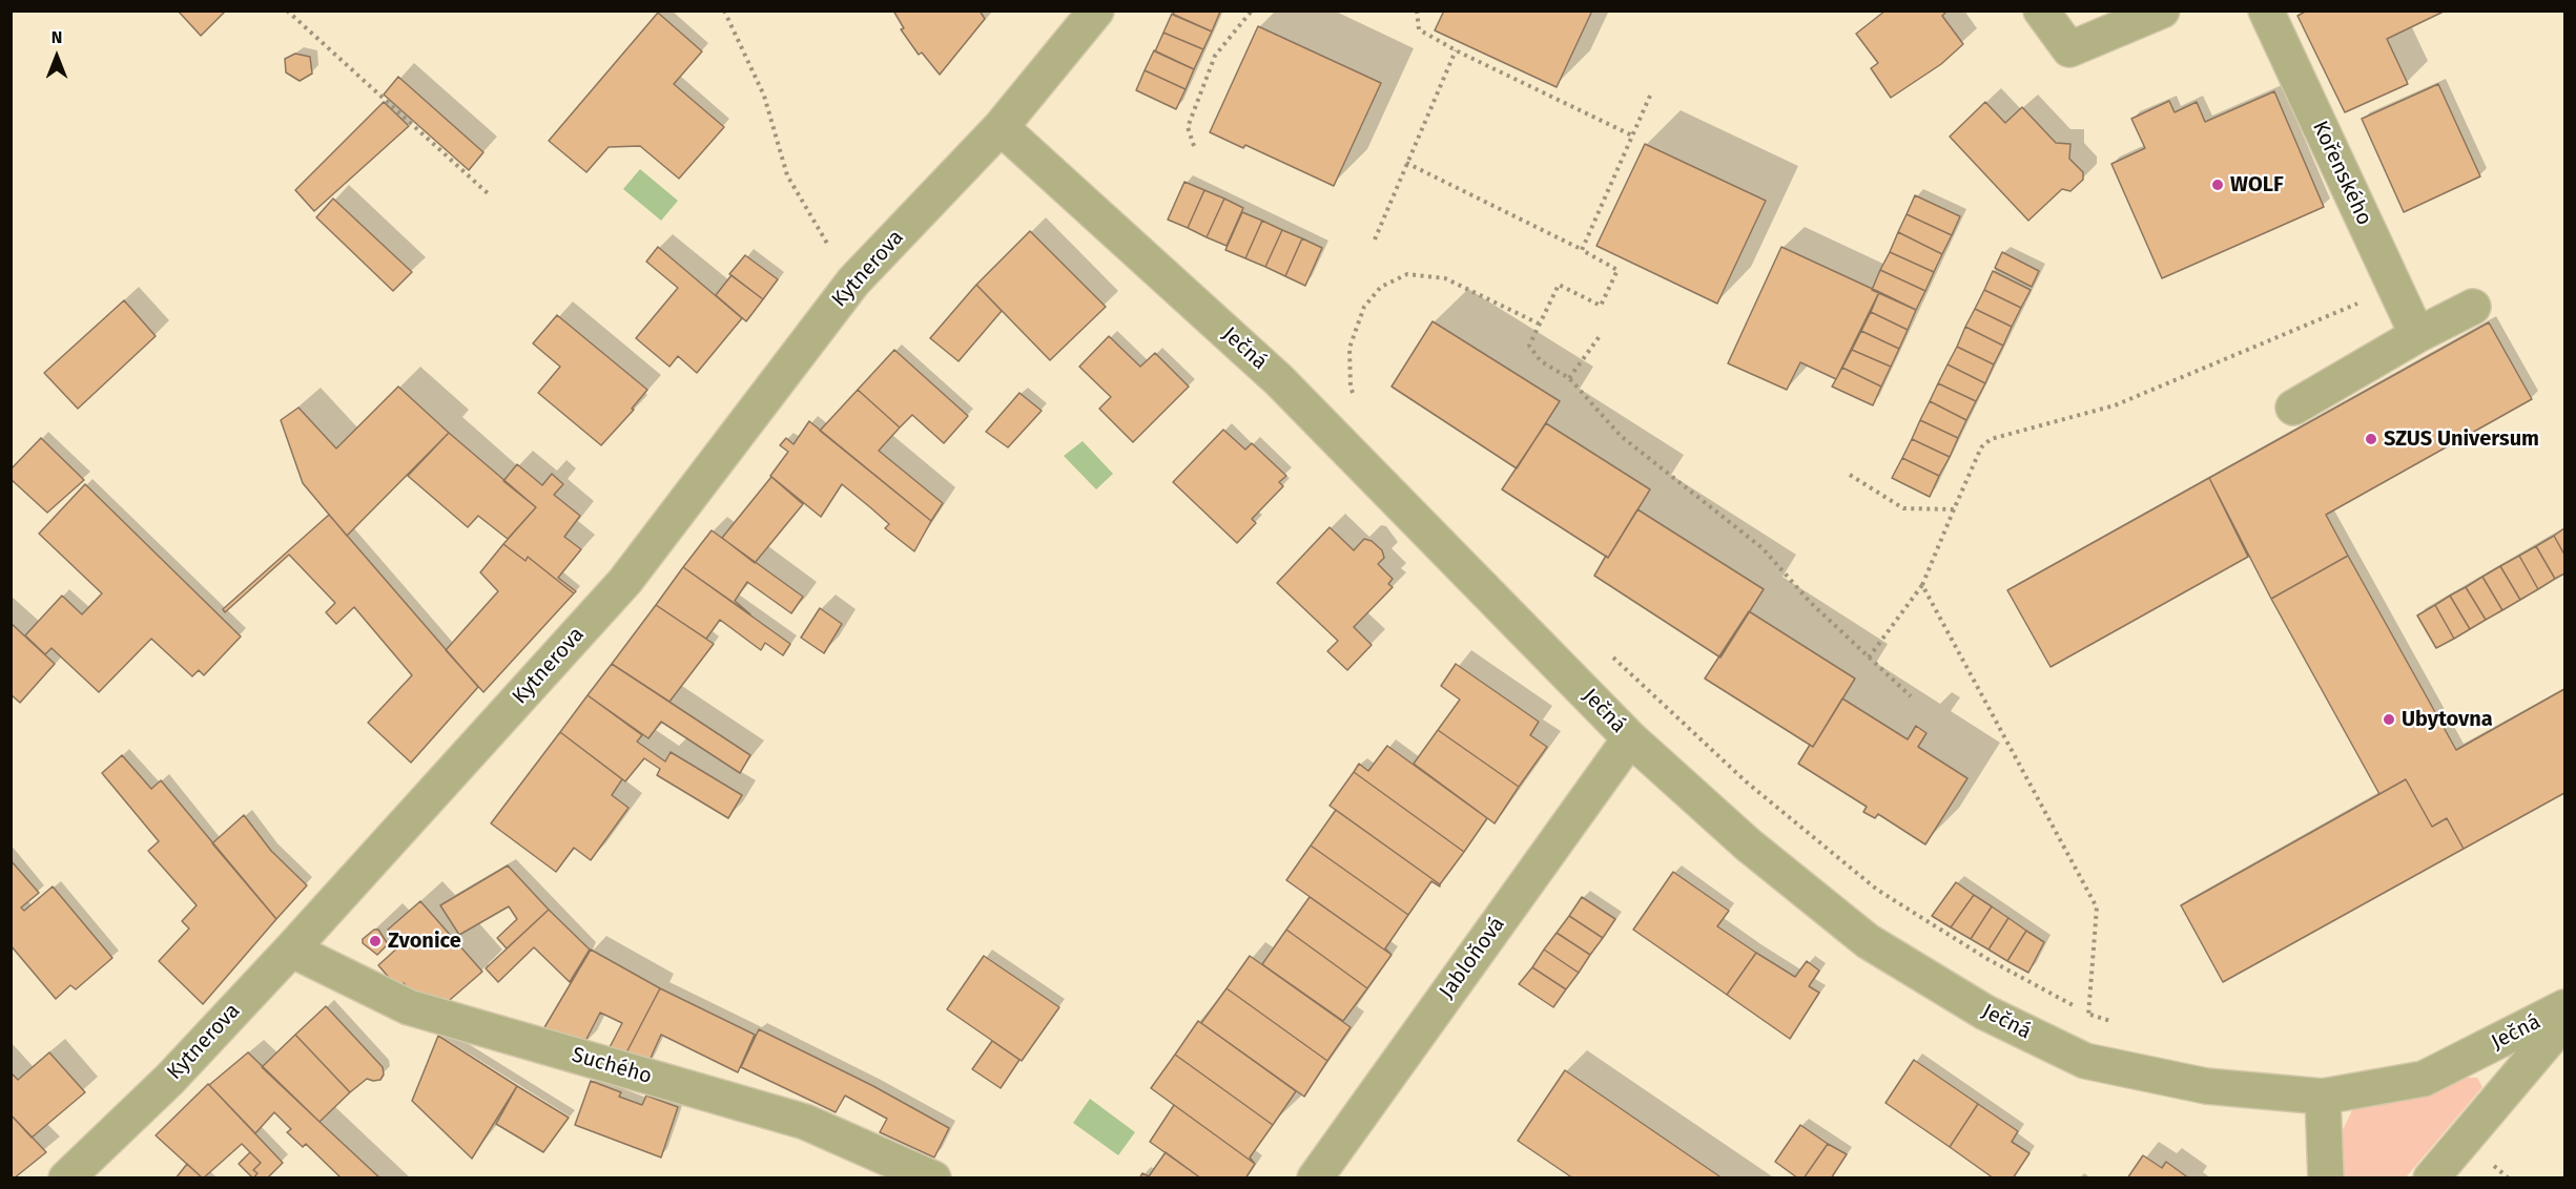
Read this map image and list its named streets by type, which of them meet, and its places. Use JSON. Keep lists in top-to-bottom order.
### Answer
{
  "streets": {
    "street": [
      "Kořenského",
      "Kytnerova",
      "Ječná",
      "Jabloňová",
      "Suchého"
    ]
  },
  "crossings": [
    ["Kytnerova", "Ječná"],
    ["Kytnerova", "Suchého"],
    ["Ječná", "Jabloňová"]
  ],
  "places": [
    "WOLF",
    "SZUS Universum",
    "Ubytovna",
    "Zvonice"
  ],
  "north": "top"
}
